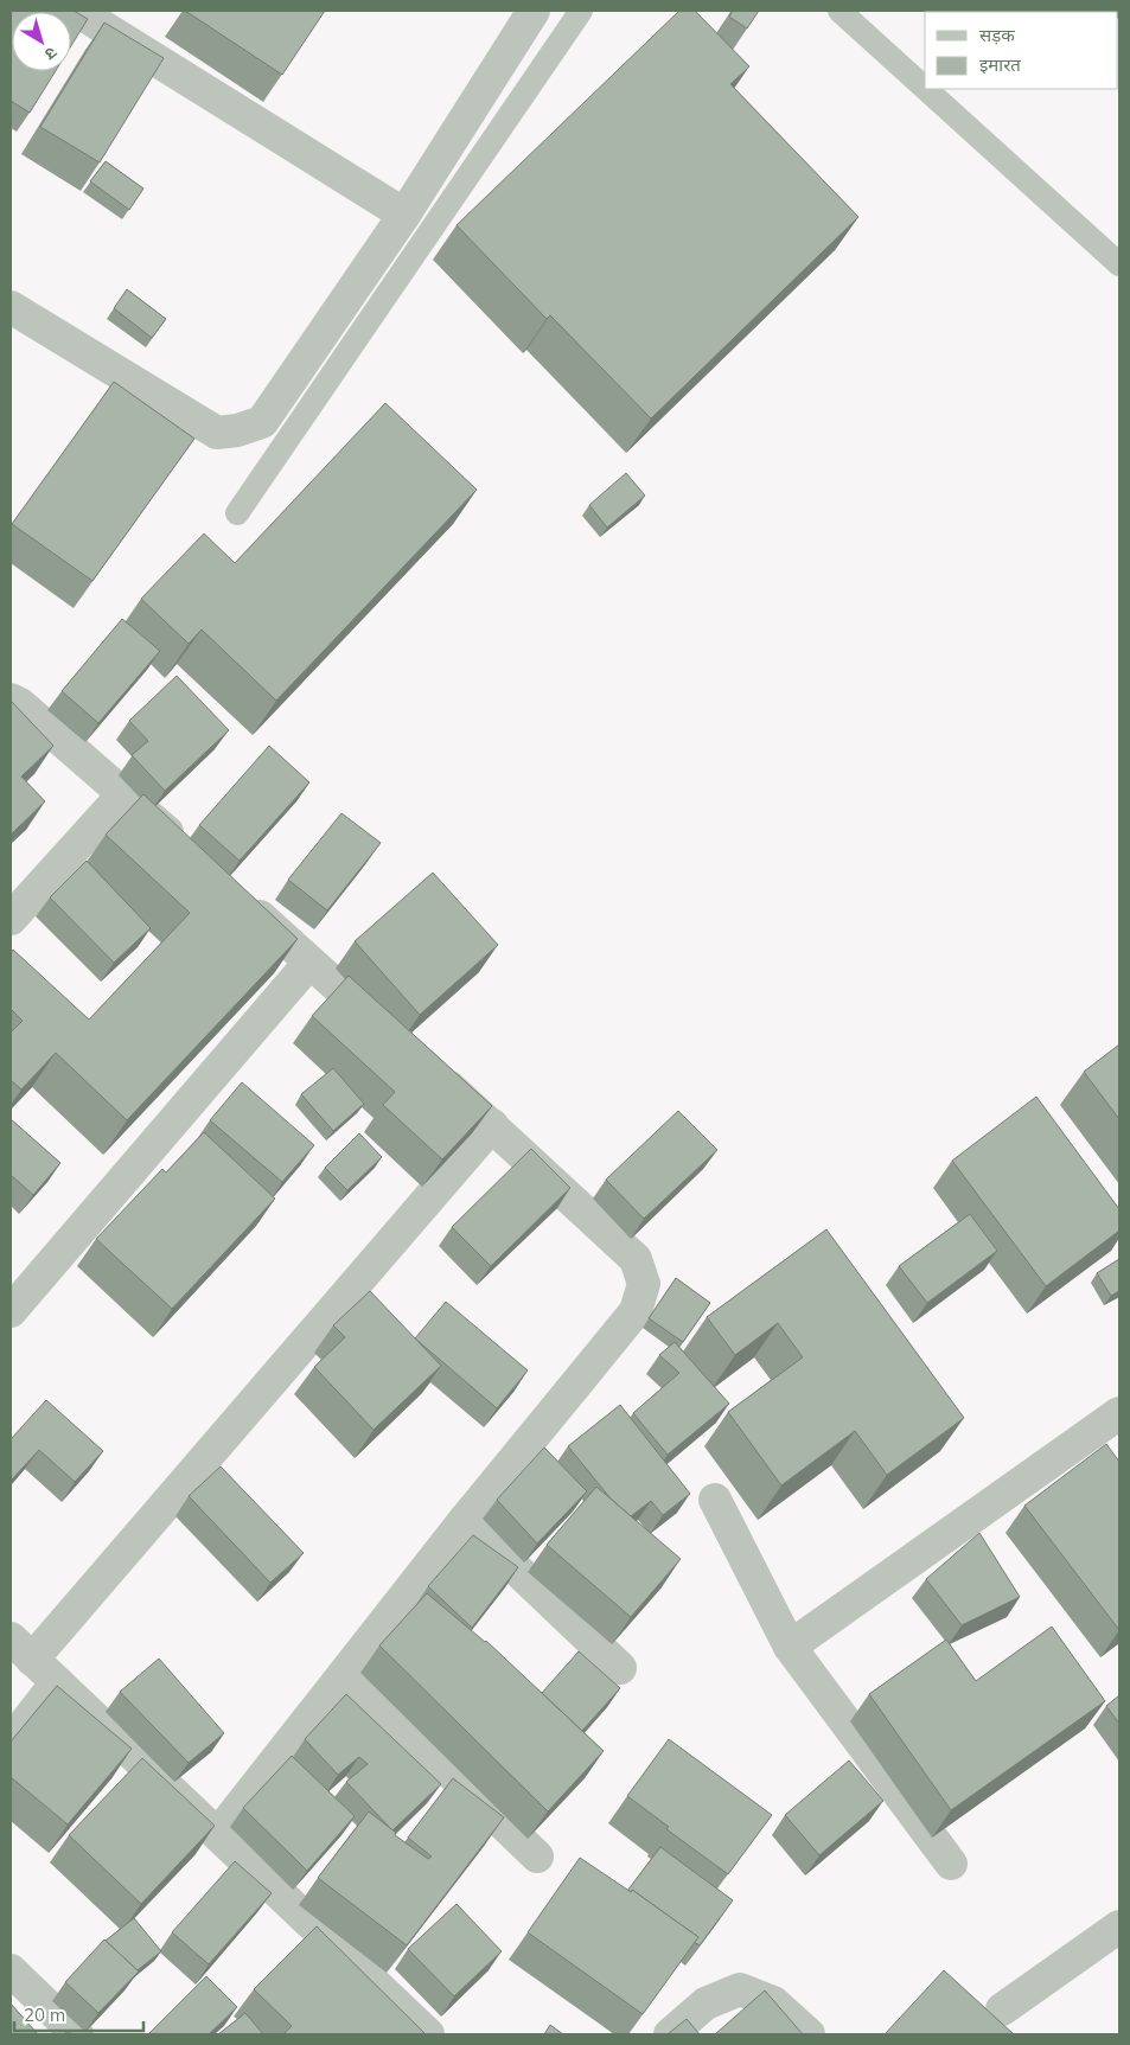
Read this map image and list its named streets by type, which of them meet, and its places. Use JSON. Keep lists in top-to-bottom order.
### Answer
{
  "legend": ["सड़क", "इमारत"],
  "scale_bar": "20 m",
  "north": "bottom right"
}
